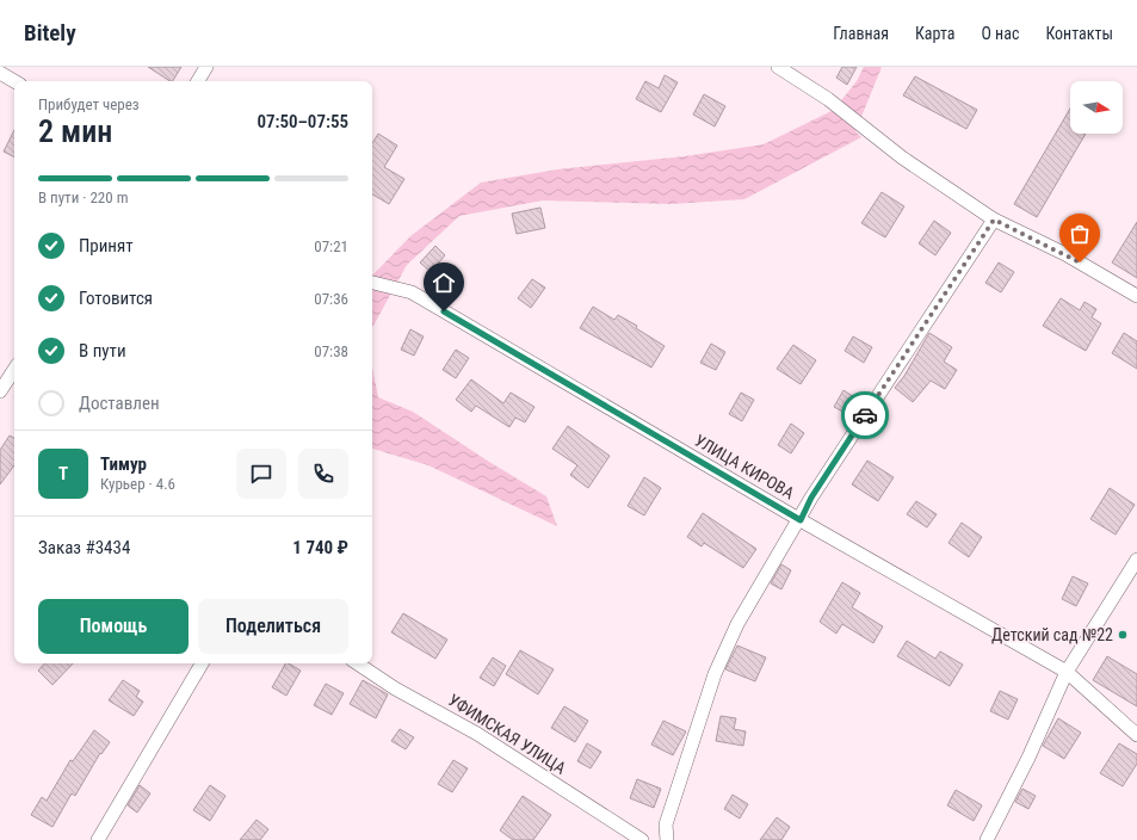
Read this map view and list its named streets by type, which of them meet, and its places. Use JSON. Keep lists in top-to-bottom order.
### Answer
{
  "streets": {
    "street": ["УЛИЦА КИРОВА", "УФИМСКАЯ УЛИЦА"]
  },
  "places": ["Детский сад №22"],
  "north": "right",
  "page": {
    "header": "Bitely",
    "nav": [
      "Главная",
      "Карта",
      "О нас",
      "Контакты"
    ],
    "heading": ["2 мин", "Прибудет через", "07:50–07:55"],
    "panel": [
      "Тимур",
      "Курьер · 4.6",
      "Заказ #3434",
      "1 740 ₽"
    ],
    "bar": "В пути · 220 m",
    "list": [
      ["Принят", "07:21"],
      ["Готовится", "07:36"],
      ["В пути", "07:38"],
      "Доставлен"
    ],
    "round": "Т",
    "buttons": ["Помощь", "Поделиться"]
  }
}
